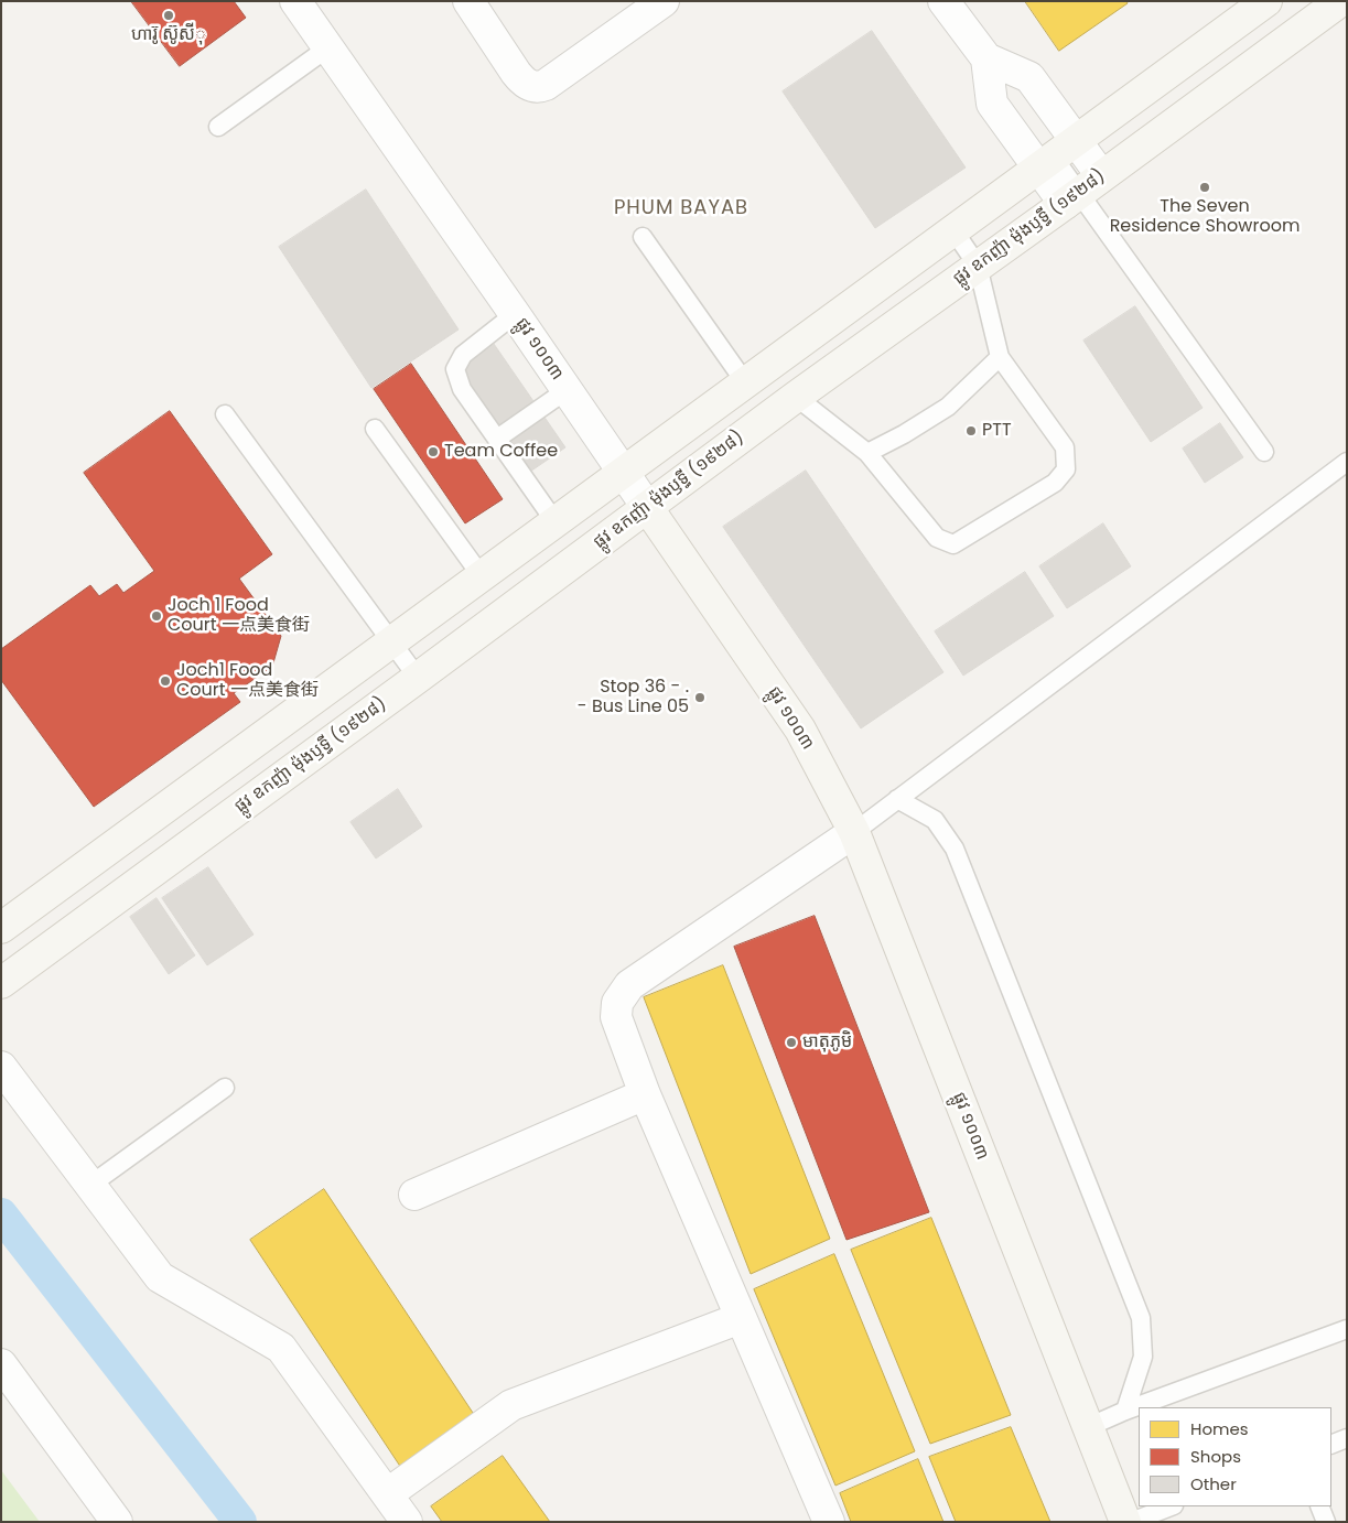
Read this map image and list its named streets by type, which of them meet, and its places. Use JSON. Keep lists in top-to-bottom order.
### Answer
{
  "streets": {
    "main road": ["ផ្លូវ ឧកញ៉ា ម៉ុងឫទ្ធី (១៩២៨)", "ផ្លូវ ១០០៣"]
  },
  "crossings": [
    ["ផ្លូវ ឧកញ៉ា ម៉ុងឫទ្ធី (១៩២៨)", "ផ្លូវ ១០០៣"]
  ],
  "districts": ["PHUM BAYAB"],
  "places": [
    "ហារ៊ូ ស៊ូសីុ",
    "The Seven Residence Showroom",
    "PTT",
    "Team Coffee",
    "Joch 1 Food Court 一点美食街",
    "Joch1 Food Court 一点美食街",
    "Stop 36 - . - Bus Line 05",
    "មាតុភូមិ"
  ],
  "legend": ["Homes", "Shops", "Other"]
}
